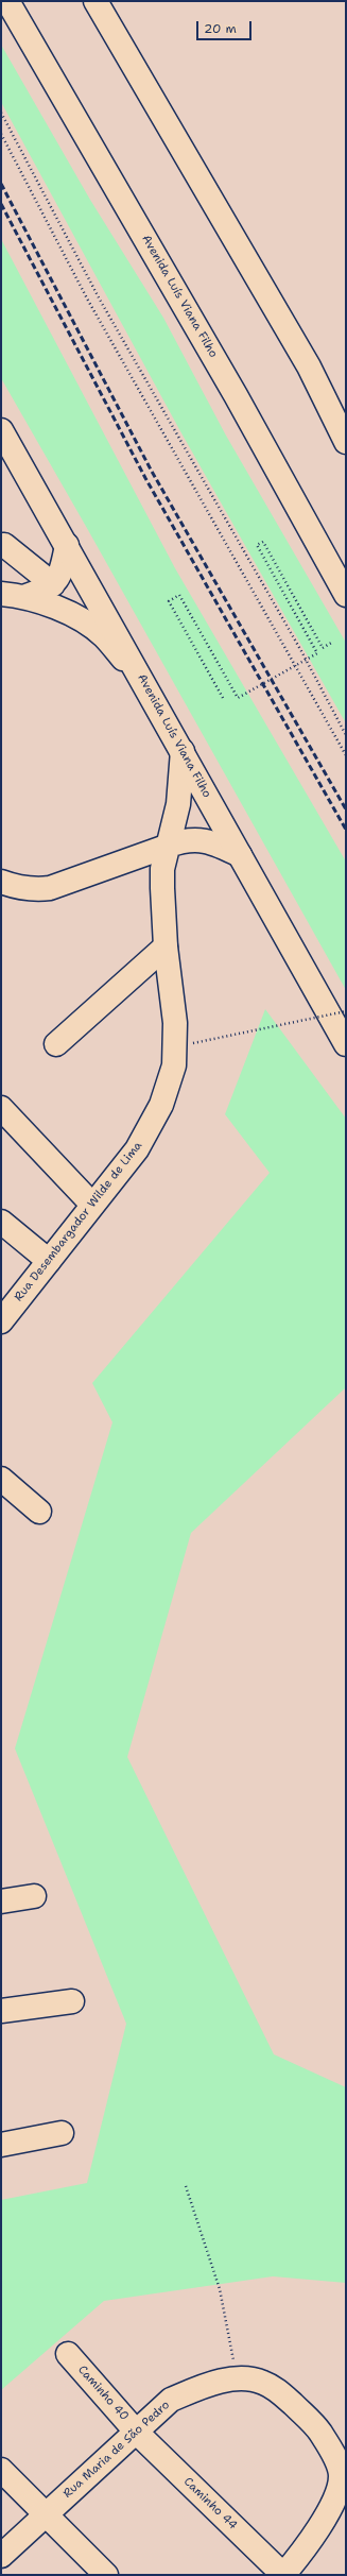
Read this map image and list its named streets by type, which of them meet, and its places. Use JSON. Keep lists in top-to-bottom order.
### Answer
{
  "streets": {
    "main road": [
      "Avenida Luís Viana Filho",
      "Rua Desembargador Wilde de Lima",
      "Caminho 40",
      "Rua Maria de São Pedro",
      "Caminho 44"
    ]
  },
  "crossings": [
    ["Avenida Luís Viana Filho", "Rua Desembargador Wilde de Lima"],
    ["Caminho 40", "Rua Maria de São Pedro"],
    ["Caminho 40", "Caminho 44"],
    ["Rua Maria de São Pedro", "Caminho 44"]
  ],
  "scale_bar": "20 m"
}
